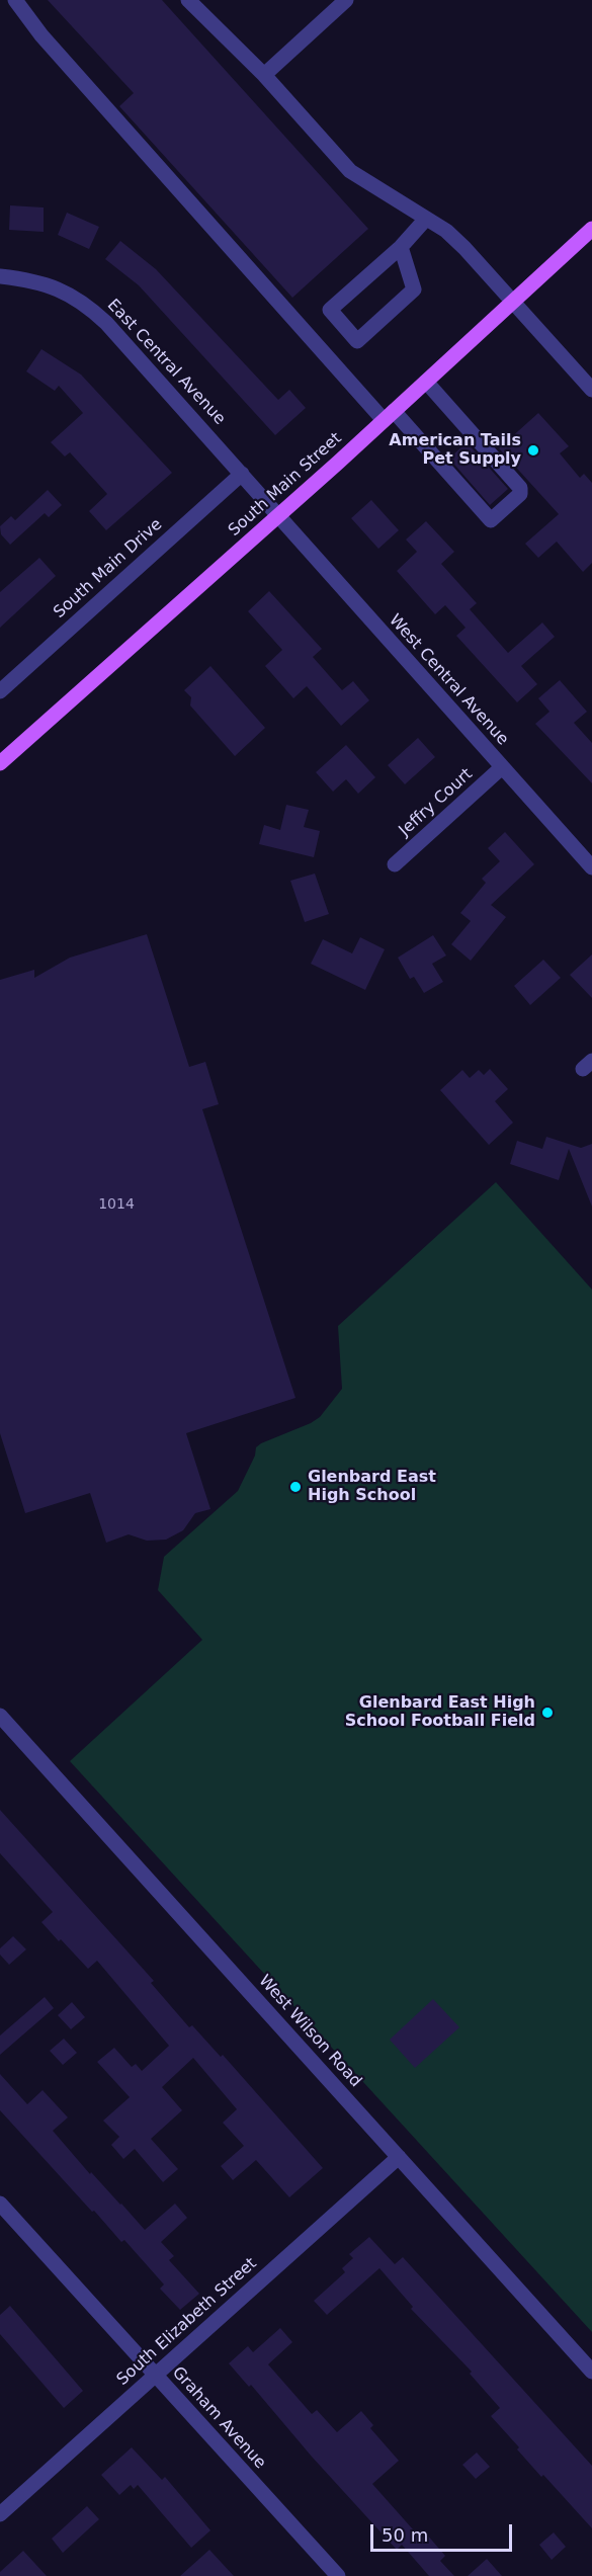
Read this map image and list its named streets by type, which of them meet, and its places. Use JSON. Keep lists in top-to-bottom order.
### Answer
{
  "streets": {
    "main road": ["South Main Street"],
    "street": [
      "East Central Avenue",
      "South Main Drive",
      "West Central Avenue",
      "Jeffry Court",
      "West Wilson Road",
      "South Elizabeth Street",
      "Graham Avenue"
    ]
  },
  "crossings": [
    ["East Central Avenue", "South Main Street"],
    ["East Central Avenue", "South Main Drive"],
    ["East Central Avenue", "West Central Avenue"],
    ["South Main Street", "West Central Avenue"],
    ["West Central Avenue", "Jeffry Court"],
    ["West Wilson Road", "South Elizabeth Street"],
    ["South Elizabeth Street", "Graham Avenue"]
  ],
  "places": ["American Tails Pet Supply", "Glenbard East High School", "Glenbard East High School Football Field"],
  "house_numbers": ["1014"],
  "scale_bar": "50 m"
}
